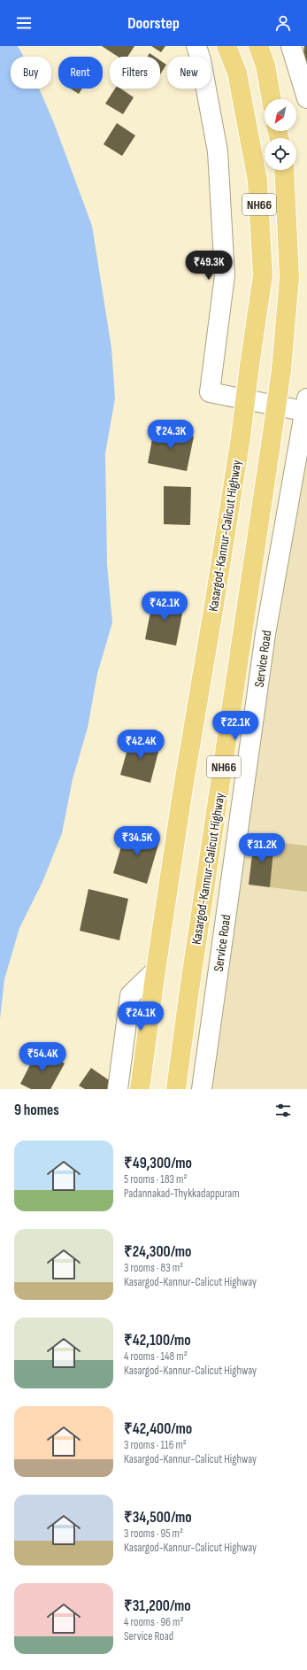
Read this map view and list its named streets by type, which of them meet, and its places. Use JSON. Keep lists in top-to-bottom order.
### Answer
{
  "streets": {
    "highway": ["NH66", "Kasargod-Kannur-Calicut Highway"],
    "street": ["Service Road"]
  },
  "north": "bottom left",
  "page": {
    "header": "Doorstep",
    "chip": [
      "Buy",
      "Rent",
      "Filters",
      "New"
    ],
    "price": [
      "₹49.3K",
      "₹24.3K",
      "₹42.1K",
      "₹22.1K",
      "₹42.4K",
      "₹34.5K",
      "₹31.2K",
      "₹24.1K",
      "₹54.4K"
    ],
    "heading": "9 homes",
    "list": [
      {
        "name": "₹49,300/mo",
        "note": "5 rooms · 183 m² · Padannakad-Thykkadappuram"
      },
      {
        "name": "₹24,300/mo",
        "note": "3 rooms · 83 m² · Kasargod-Kannur-Calicut Highway"
      },
      {
        "name": "₹42,100/mo",
        "note": "4 rooms · 148 m² · Kasargod-Kannur-Calicut Highway"
      },
      {
        "name": "₹42,400/mo",
        "note": "3 rooms · 116 m² · Kasargod-Kannur-Calicut Highway"
      },
      {
        "name": "₹34,500/mo",
        "note": "3 rooms · 95 m² · Kasargod-Kannur-Calicut Highway"
      },
      {
        "name": "₹31,200/mo",
        "note": "4 rooms · 96 m² · Service Road"
      }
    ]
  }
}
